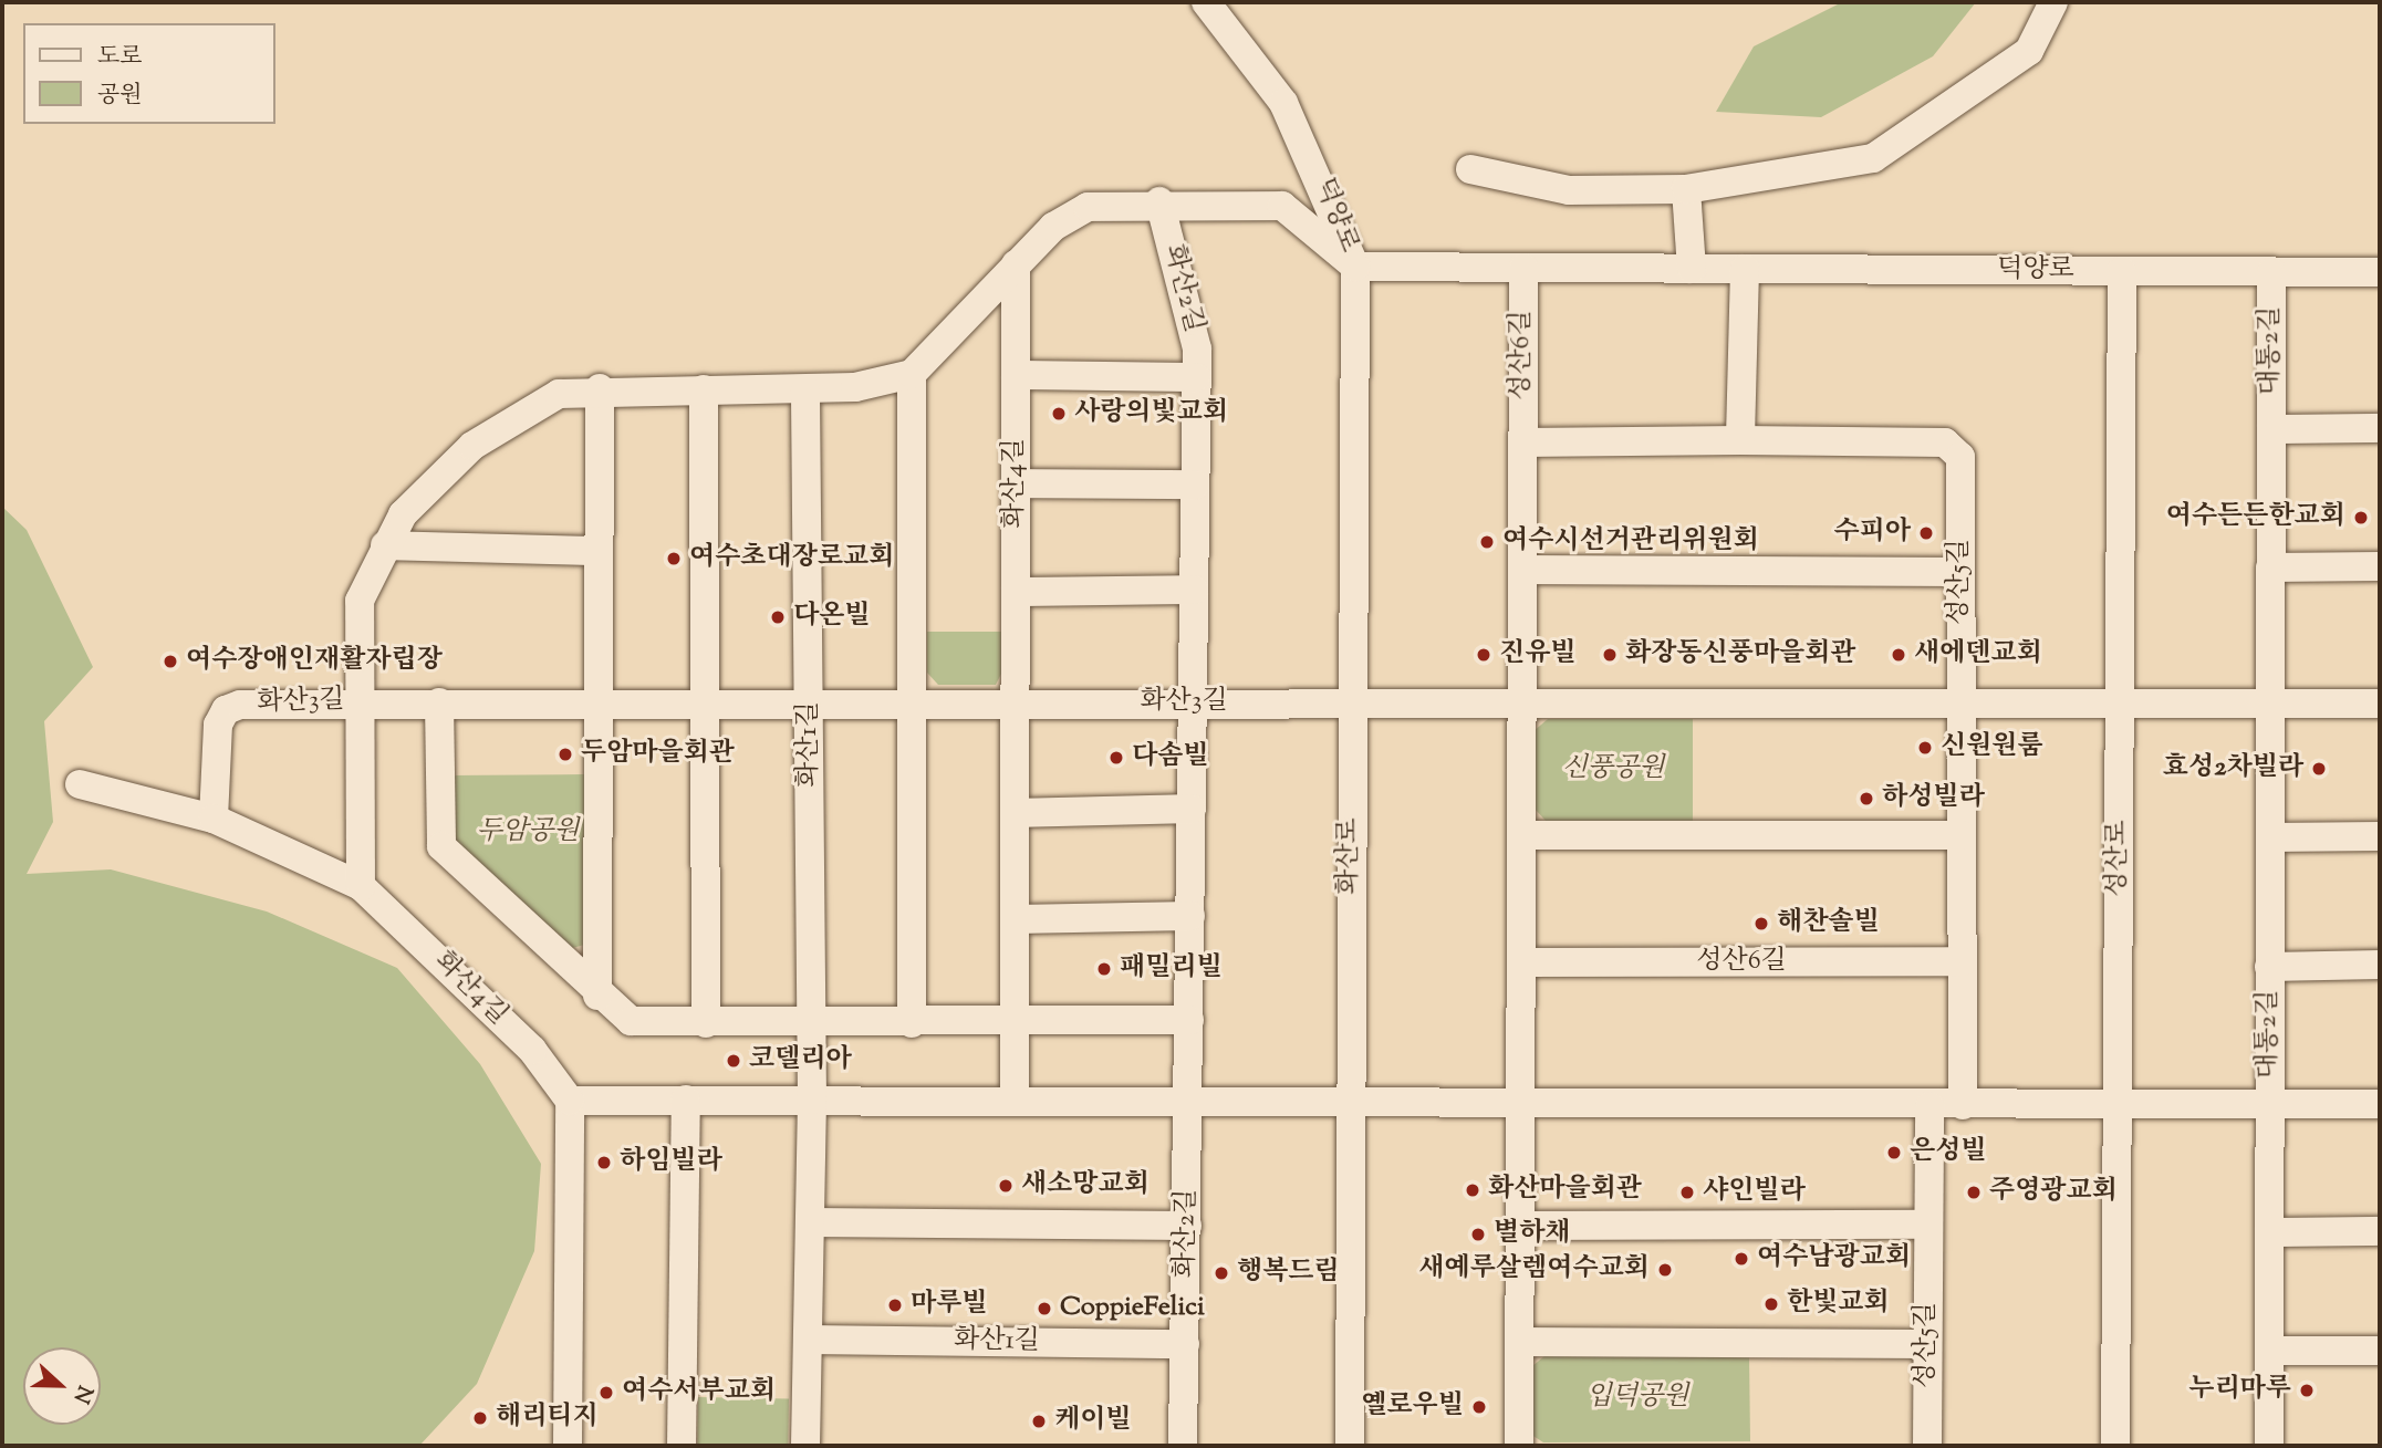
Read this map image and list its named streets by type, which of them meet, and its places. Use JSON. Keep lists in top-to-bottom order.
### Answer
{
  "streets": {
    "street": [
      "덕양로",
      "화산2길",
      "대통2길",
      "성산6길",
      "화산4길",
      "성산5길",
      "화산3길",
      "화산1길",
      "화산로",
      "성산로"
    ]
  },
  "crossings": [
    ["덕양로", "대통2길"],
    ["덕양로", "성산6길"],
    ["덕양로", "화산로"],
    ["덕양로", "성산로"],
    ["화산2길", "화산4길"],
    ["화산2길", "화산3길"],
    ["화산2길", "화산1길"],
    ["성산6길", "성산5길"],
    ["성산6길", "화산3길"],
    ["화산4길", "화산3길"],
    ["화산3길", "화산1길"],
    ["화산3길", "화산로"]
  ],
  "parks": ["신풍공원", "두암공원", "입덕공원"],
  "places": [
    "사랑의빛교회",
    "여수든든한교회",
    "수피아",
    "여수시선거관리위원회",
    "여수초대장로교회",
    "다온빌",
    "진유빌",
    "화장동신풍마을회관",
    "새에덴교회",
    "여수장애인재활자립장",
    "신원원룸",
    "두암마을회관",
    "다솜빌",
    "효성2차빌라",
    "하성빌라",
    "해찬솔빌",
    "패밀리빌",
    "코델리아",
    "은성빌",
    "하임빌라",
    "새소망교회",
    "화산마을회관",
    "샤인빌라",
    "주영광교회",
    "별하채",
    "여수남광교회",
    "새예루살렘여수교회",
    "행복드림",
    "한빛교회",
    "마루빌",
    "CoppieFelici",
    "누리마루",
    "여수서부교회",
    "옐로우빌",
    "해리티지",
    "케이빌"
  ],
  "legend": ["도로", "공원"],
  "north": "right"
}
